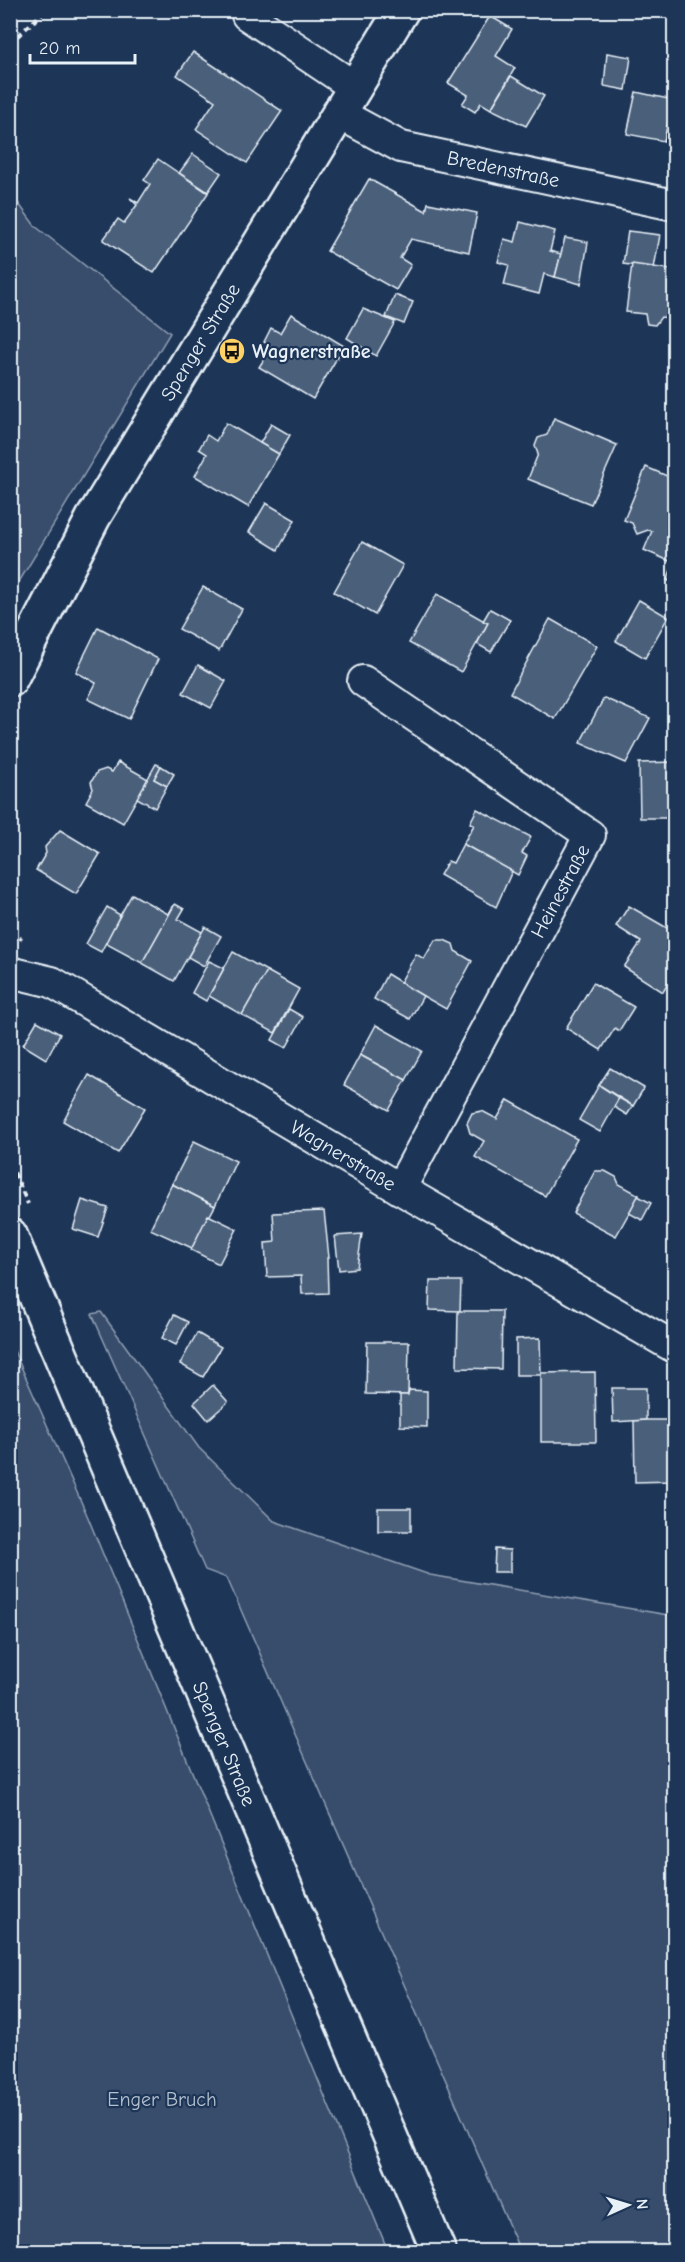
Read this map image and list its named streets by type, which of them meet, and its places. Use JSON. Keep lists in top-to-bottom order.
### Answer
{
  "streets": {
    "street": [
      "Bredenstraße",
      "Spenger Straße",
      "Heinestraße",
      "Wagnerstraße"
    ]
  },
  "crossings": [
    ["Bredenstraße", "Spenger Straße"],
    ["Heinestraße", "Wagnerstraße"]
  ],
  "parks": ["Enger Bruch"],
  "places": {
    "bus stop": ["Wagnerstraße"]
  },
  "scale_bar": "20 m",
  "north": "right"
}
